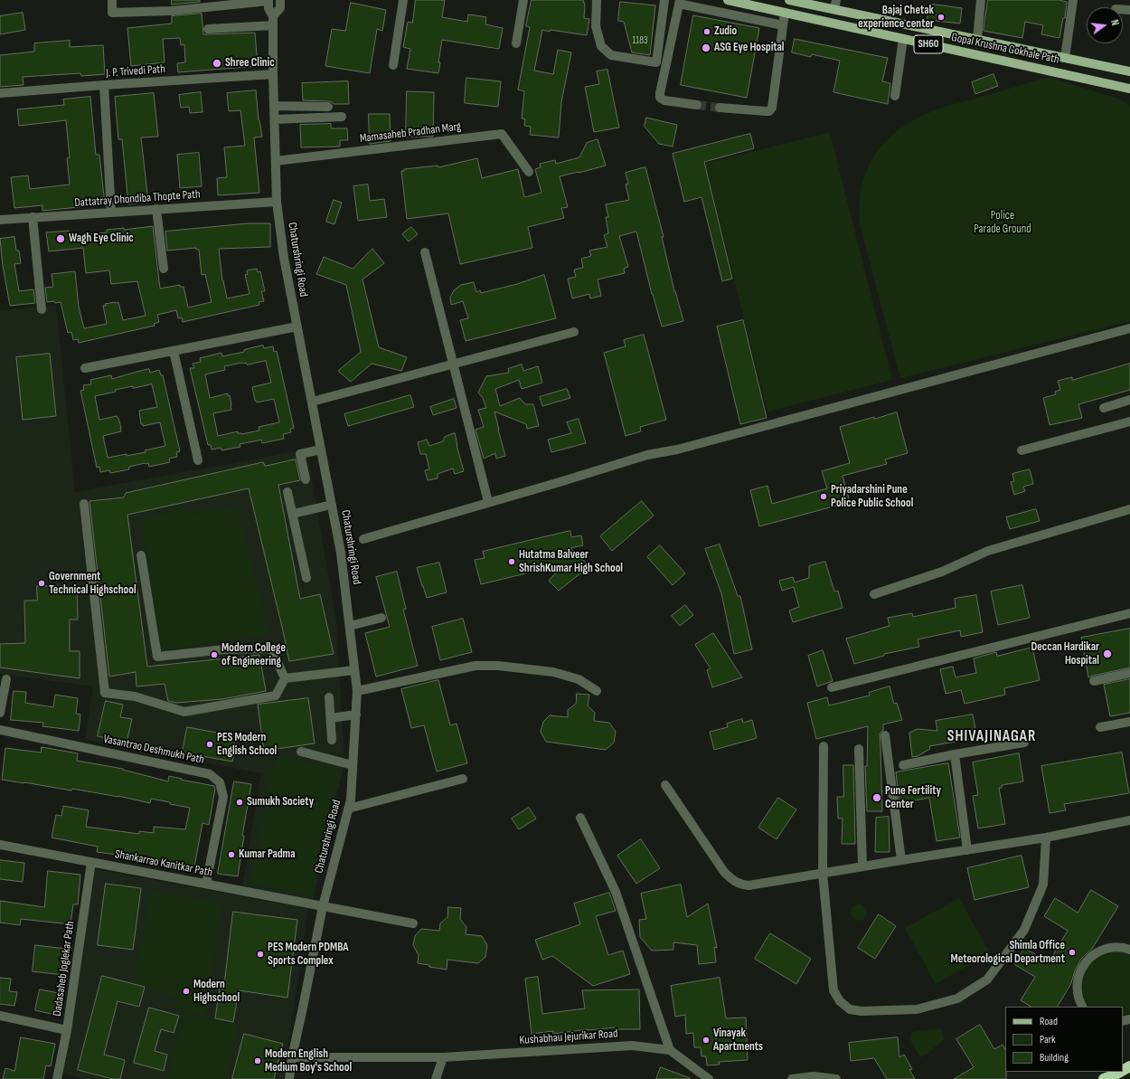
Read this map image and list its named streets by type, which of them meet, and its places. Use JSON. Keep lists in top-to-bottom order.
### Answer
{
  "streets": {
    "main road": ["SH60", "Gopal Krushna Gokhale Path"],
    "street": [
      "J. P. Trivedi Path",
      "Mamasaheb Pradhan Marg",
      "Dattatray Dhondiba Thopte Path",
      "Chaturshringi Road",
      "Vasantrao Deshmukh Path",
      "Shankarrao Kanitkar Path",
      "Dadasaheb Joglekar Path",
      "Kushabhau Jejurikar Road"
    ]
  },
  "crossings": [
    ["J. P. Trivedi Path", "Chaturshringi Road"],
    ["Mamasaheb Pradhan Marg", "Chaturshringi Road"],
    ["Dattatray Dhondiba Thopte Path", "Chaturshringi Road"],
    ["Chaturshringi Road", "Shankarrao Kanitkar Path"],
    ["Chaturshringi Road", "Kushabhau Jejurikar Road"],
    ["Vasantrao Deshmukh Path", "Shankarrao Kanitkar Path"],
    ["Shankarrao Kanitkar Path", "Dadasaheb Joglekar Path"]
  ],
  "districts": ["SHIVAJINAGAR"],
  "parks": ["Police Parade Ground"],
  "places": [
    "Bajaj Chetak experience center",
    "Zudio",
    "ASG Eye Hospital",
    "Shree Clinic",
    "Wagh Eye Clinic",
    "Priyadarshini Pune Police Public School",
    "Hutatma Balveer ShrishKumar High School",
    "Government Technical Highschool",
    "Deccan Hardikar Hospital",
    "Modern College of Engineering",
    "PES Modern English School",
    "Pune Fertility Center",
    "Sumukh Society",
    "Kumar Padma",
    "Shimla Office Meteorological Department",
    "PES Modern PDMBA Sports Complex",
    "Modern Highschool",
    "Vinayak Apartments",
    "Modern English Medium Boy's School"
  ],
  "house_numbers": ["1183"],
  "legend": ["Road", "Park", "Building"],
  "north": "right"
}
